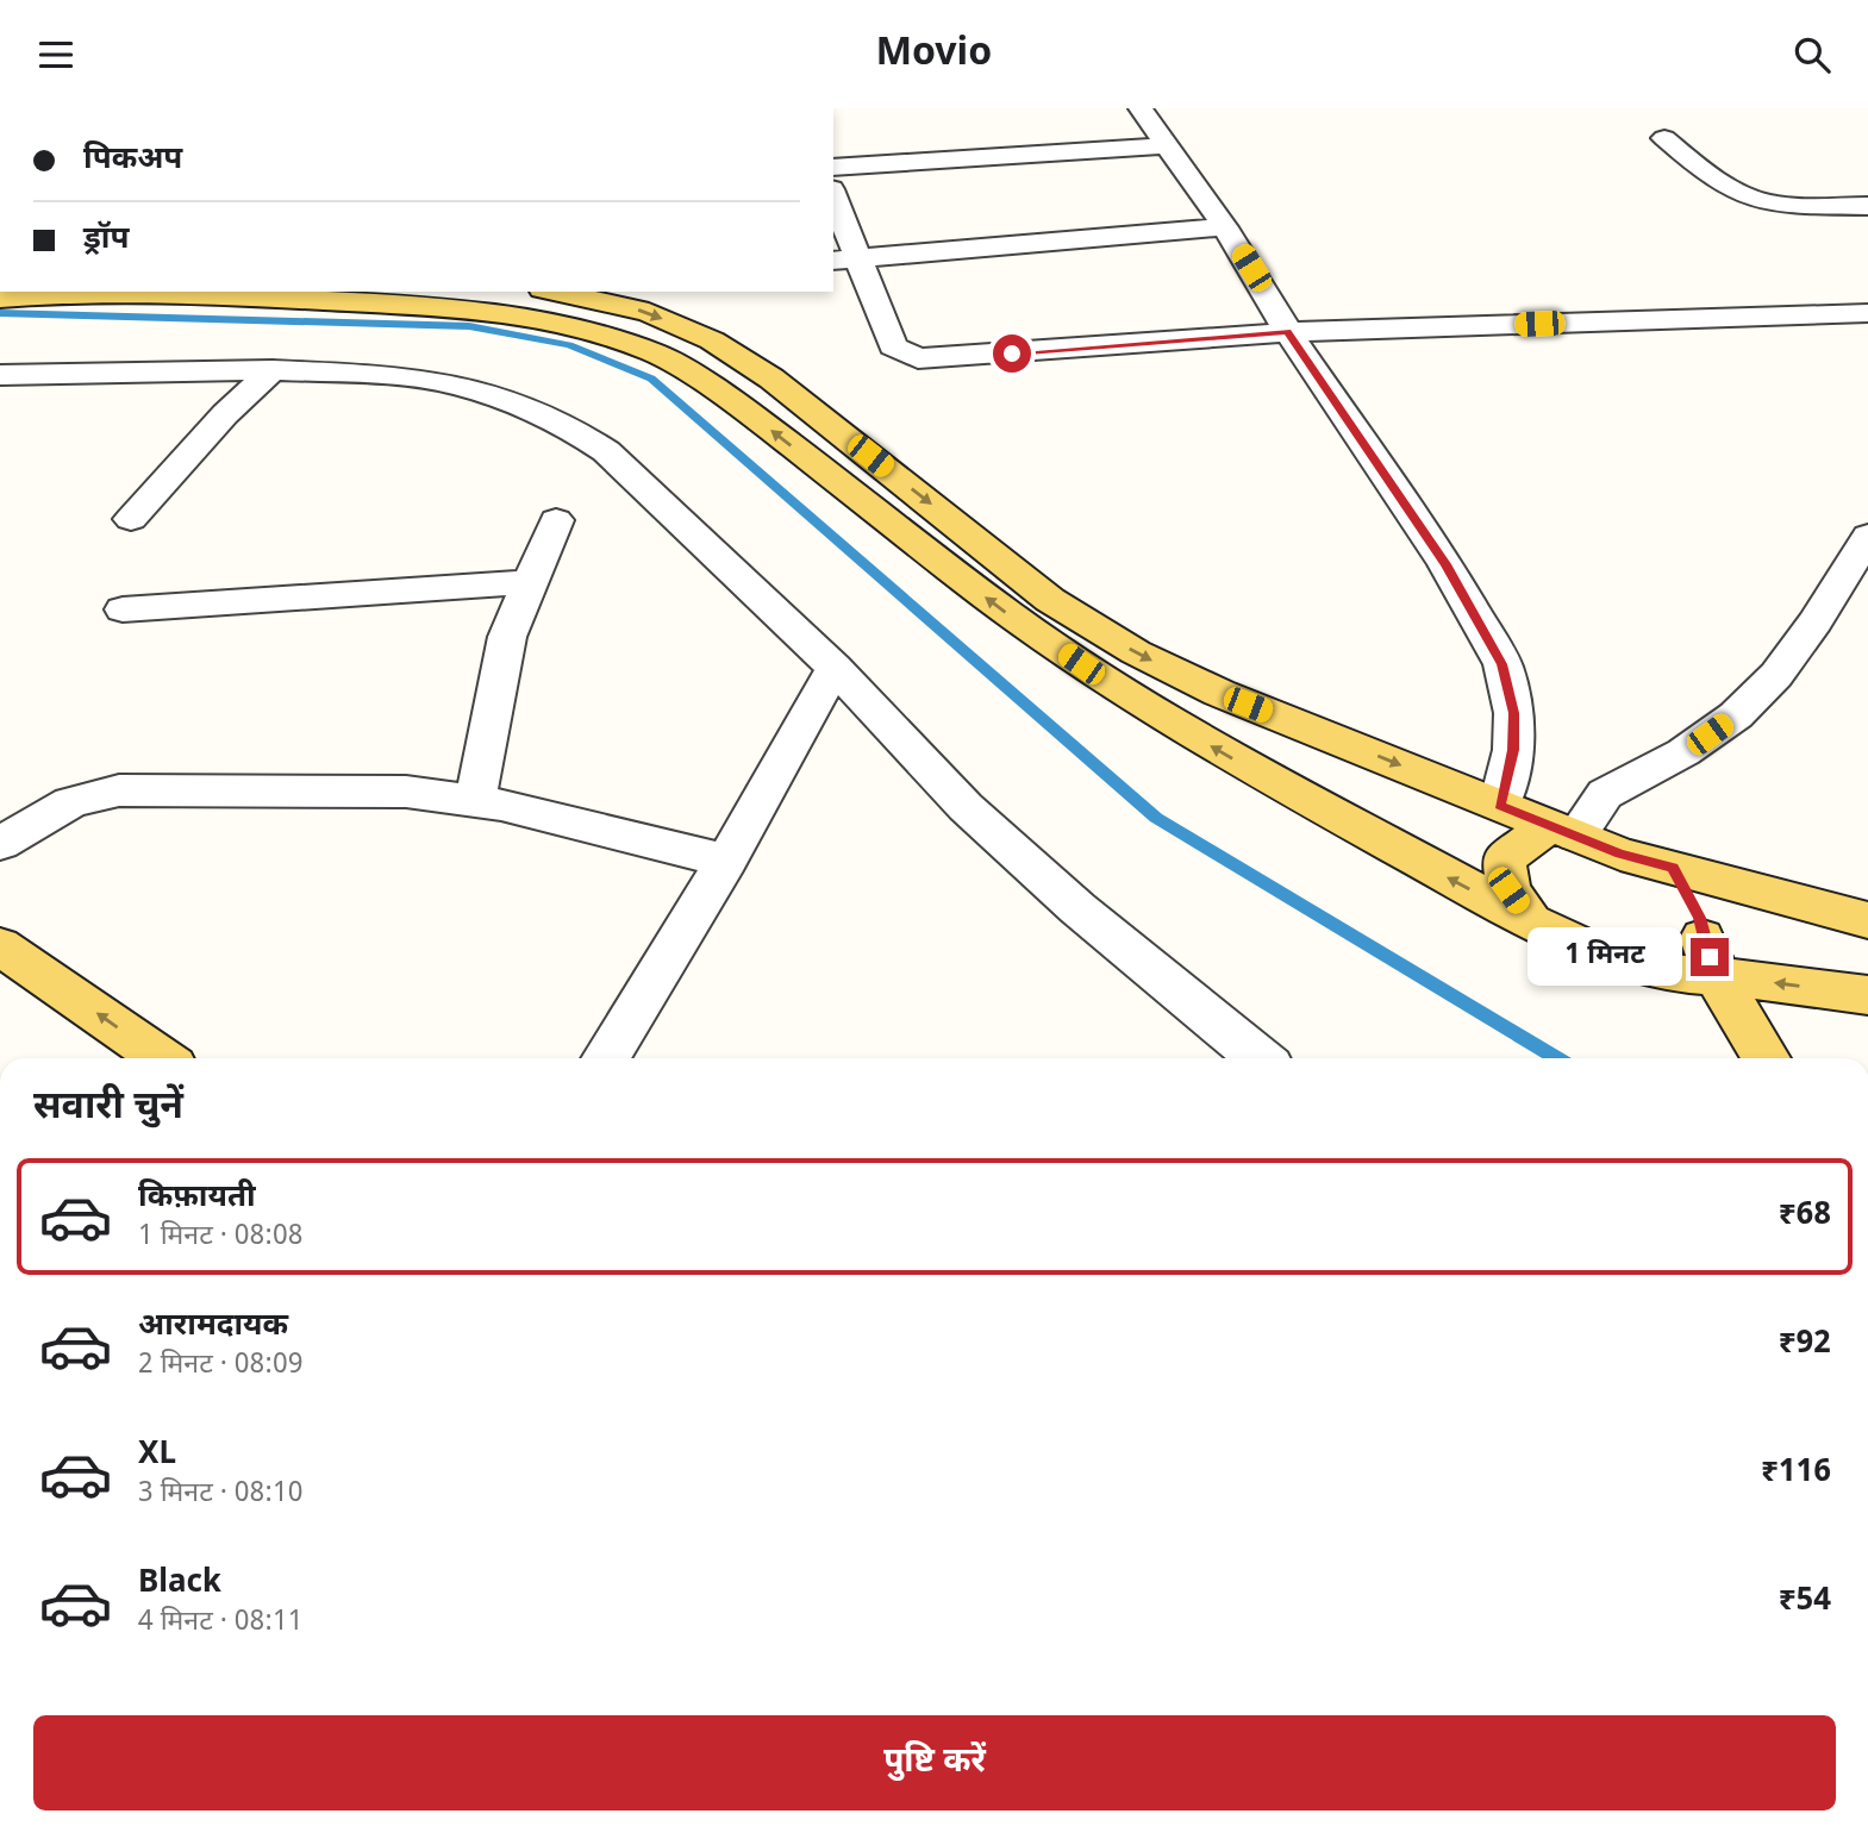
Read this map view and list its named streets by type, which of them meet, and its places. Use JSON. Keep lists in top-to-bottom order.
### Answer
{
  "page": {
    "header": "Movio",
    "banner": ["पिकअप", "ड्रॉप"],
    "bubble": "1 मिनट",
    "heading": "सवारी चुनें",
    "list": [
      {
        "name": "किफ़ायती",
        "note": "1 मिनट · 08:08",
        "value": "₹68"
      },
      {
        "name": "आरामदायक",
        "note": "2 मिनट · 08:09",
        "value": "₹92"
      },
      {
        "name": "XL",
        "note": "3 मिनट · 08:10",
        "value": "₹116"
      },
      {
        "name": "Black",
        "note": "4 मिनट · 08:11",
        "value": "₹54"
      }
    ],
    "buttons": "पुष्टि करें"
  }
}
